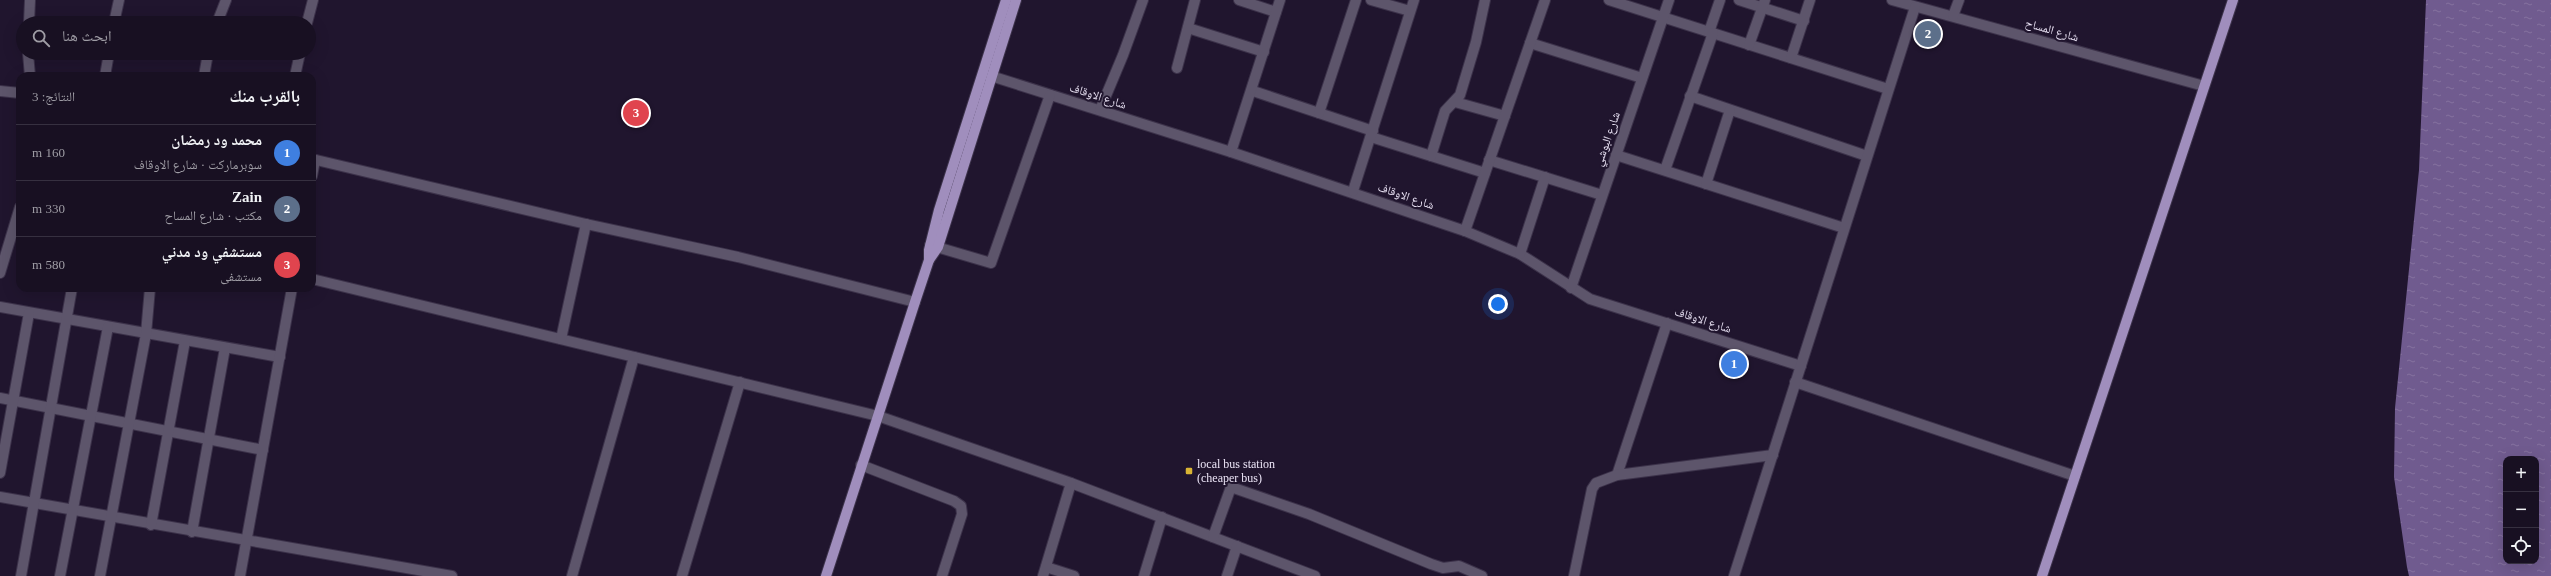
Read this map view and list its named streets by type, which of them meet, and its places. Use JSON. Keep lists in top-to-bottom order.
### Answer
{
  "streets": {
    "street": ["شارع المساح", "شارع الاوقاف", "شارع البوشي"]
  },
  "crossings": [
    ["شارع الاوقاف", "شارع البوشي"]
  ],
  "places": {
    "transit": ["local bus station (cheaper bus)"]
  },
  "page": {
    "search": "ابحث هنا",
    "pins": ["2", "3", "1"],
    "heading": ["بالقرب منك", "النتائج: 3"],
    "list": [
      {
        "mark": "1",
        "name": "محمد ود رمضان",
        "note": "سوبرماركت · شارع الاوقاف",
        "value": "160 m"
      },
      {
        "mark": "2",
        "name": "Zain",
        "note": "مكتب · شارع المساح",
        "value": "330 m"
      },
      {
        "mark": "3",
        "name": "مستشفي ود مدني",
        "note": "مستشفى",
        "value": "580 m"
      }
    ],
    "map_buttons": ["+", "−"]
  }
}
